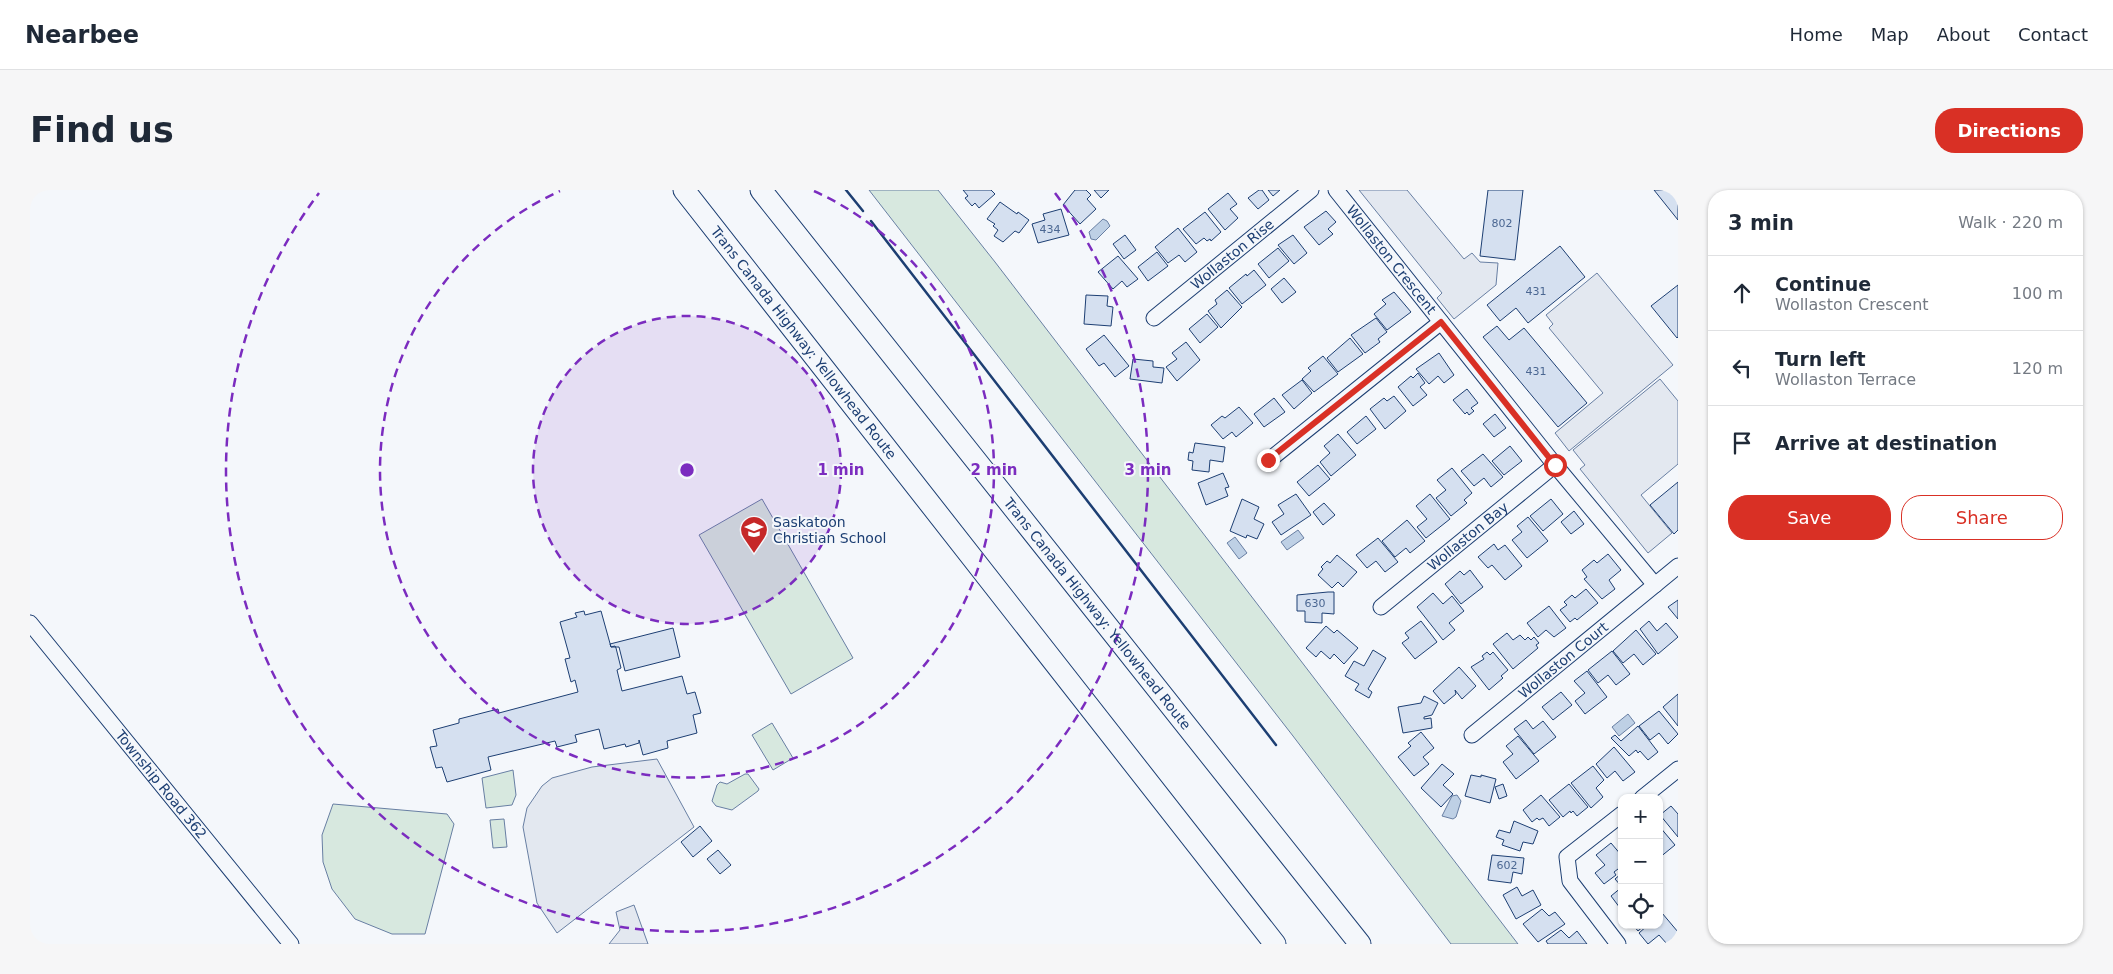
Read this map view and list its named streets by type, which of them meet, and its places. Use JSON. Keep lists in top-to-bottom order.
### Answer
{
  "streets": {
    "highway": ["Trans Canada Highway: Yellowhead Route"],
    "street": [
      "Wollaston Rise",
      "Wollaston Crescent",
      "Wollaston Bay",
      "Wollaston Court",
      "Township Road 362"
    ]
  },
  "crossings": [
    ["Wollaston Crescent", "Wollaston Bay"],
    ["Wollaston Crescent", "Wollaston Court"]
  ],
  "places": {
    "school or university": ["Saskatoon Christian School"]
  },
  "house_numbers": [
    "802",
    "434",
    "431",
    "431",
    "630",
    "602"
  ],
  "page": {
    "header": "Nearbee",
    "nav": [
      "Home",
      "Map",
      "About",
      "Contact"
    ],
    "buttons": [
      "Directions",
      ["Save", "Share"]
    ],
    "title": "Find us",
    "heading": ["3 min", "Walk · 220 m"],
    "list": [
      ["Continue", "Wollaston Crescent", "100 m"],
      ["Turn left", "Wollaston Terrace", "120 m"],
      "Arrive at destination"
    ],
    "map_buttons": ["+", "−"]
  },
  "rings": ["1 min", "2 min", "3 min"]
}
